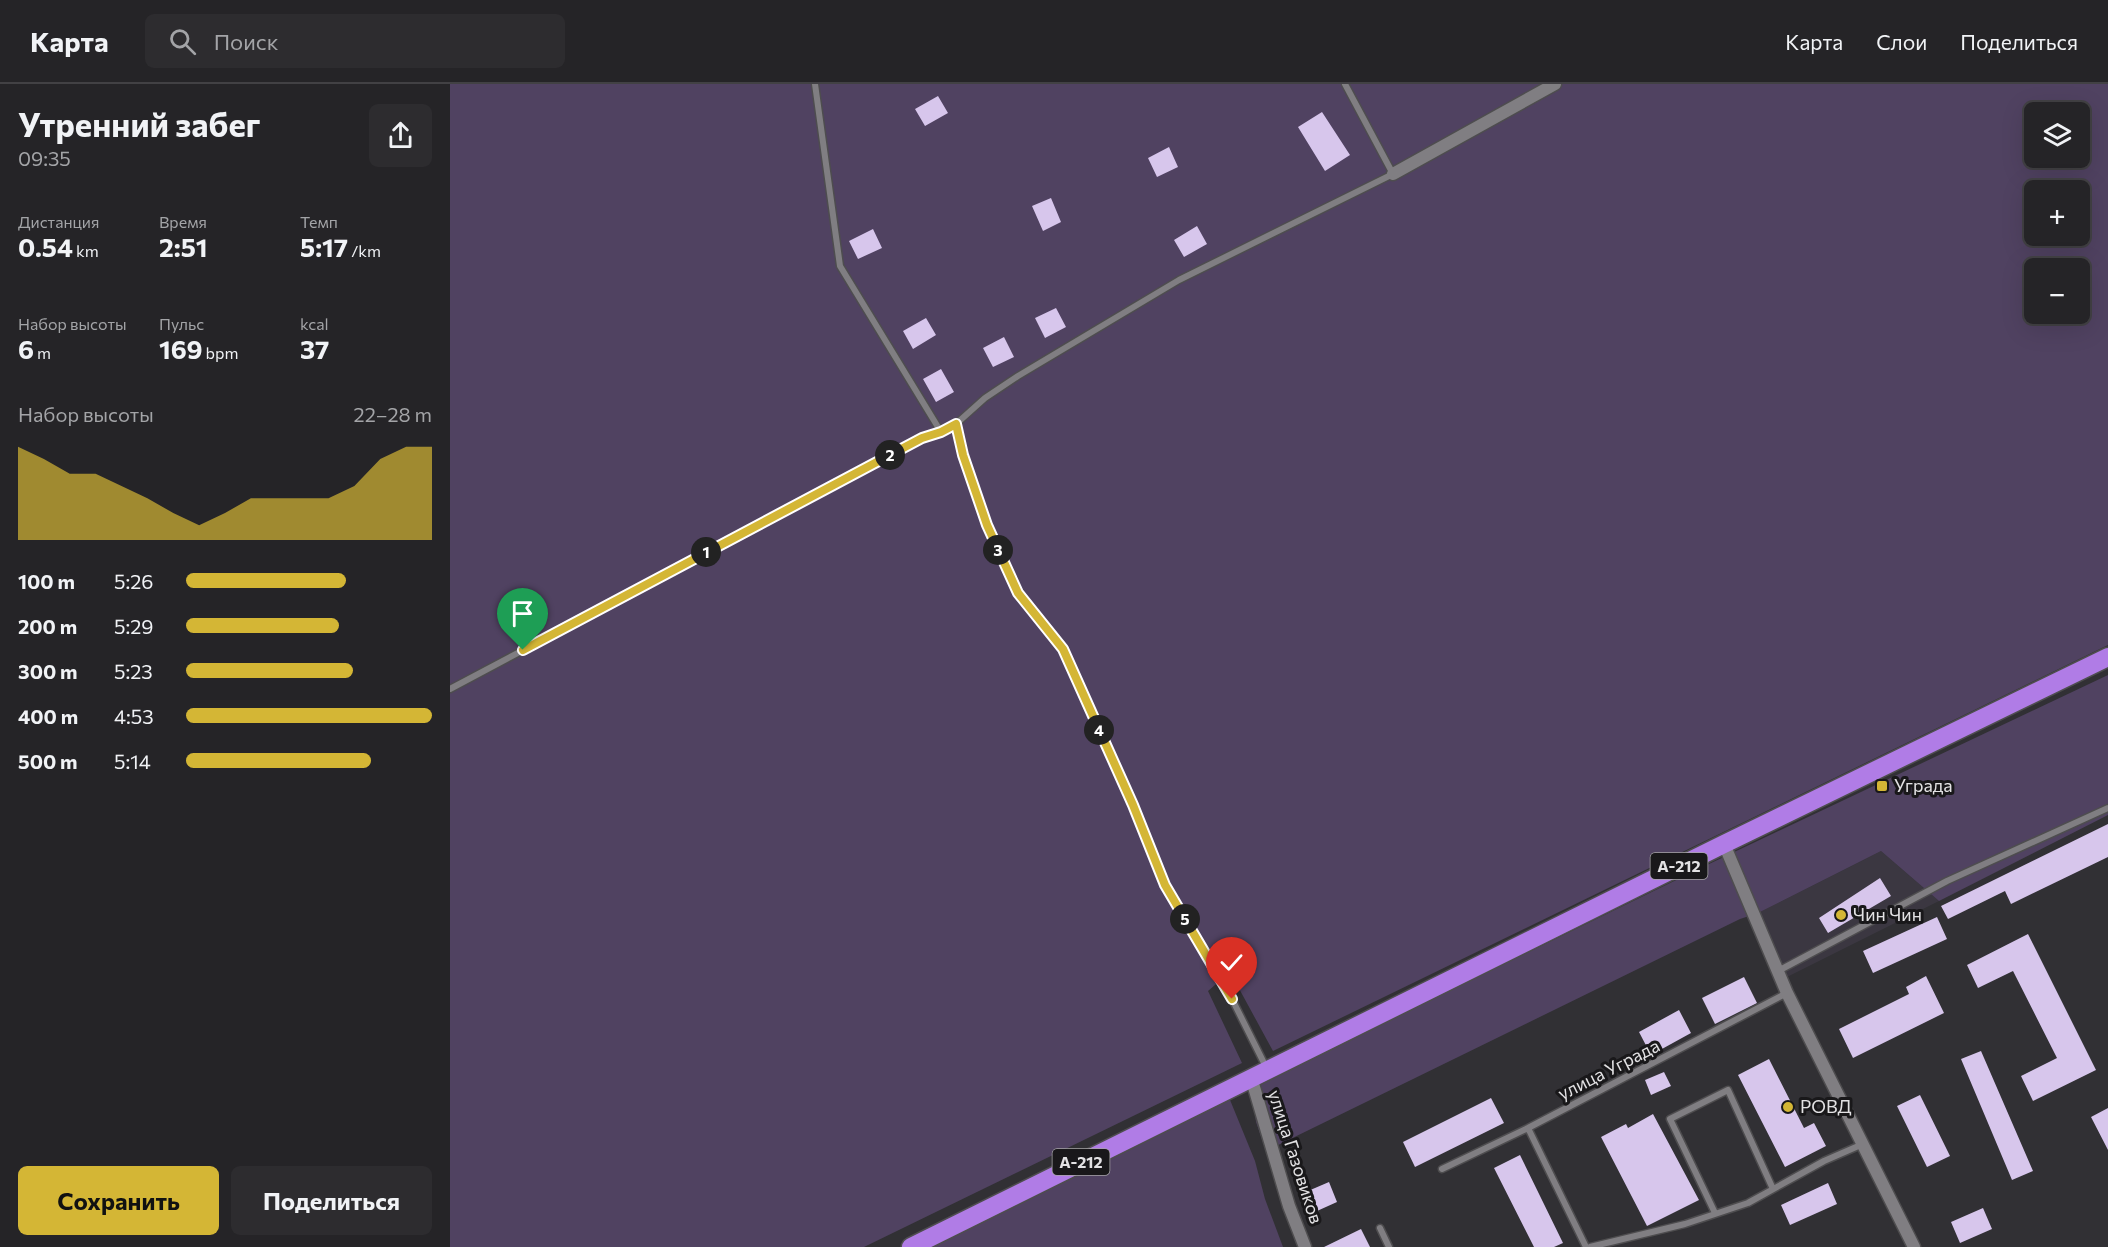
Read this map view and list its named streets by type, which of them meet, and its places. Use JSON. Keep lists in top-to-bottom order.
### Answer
{
  "streets": {
    "highway": ["А-212"],
    "street": ["улица Газовиков"],
    "lane": ["улица Уграда"]
  },
  "crossings": [
    ["А-212", "улица Газовиков"]
  ],
  "places": {
    "transit": ["Уграда"],
    "other": ["Чин Чин", "РОВД"]
  },
  "page": {
    "header": "Карта",
    "search": "Поиск",
    "nav": ["Карта", "Слои", "Поделиться"],
    "heading": ["Утренний забег", "09:35"],
    "map_buttons": ["+", "−"],
    "stats": [
      ["Дистанция", "0.54 km"],
      ["Время", "2:51"],
      ["Темп", "5:17 /km"],
      ["Набор высоты", "6 m"],
      ["Пульс", "169 bpm"],
      ["kcal", "37"]
    ],
    "chart": ["Набор высоты", "22–28 m"],
    "pins": [
      "2",
      "3",
      "1",
      "4",
      "5"
    ],
    "list": [
      {
        "name": "100 m",
        "note": "5:26"
      },
      {
        "name": "200 m",
        "note": "5:29"
      },
      {
        "name": "300 m",
        "note": "5:23"
      },
      {
        "name": "400 m",
        "note": "4:53"
      },
      {
        "name": "500 m",
        "note": "5:14"
      }
    ],
    "buttons": ["Сохранить", "Поделиться"]
  }
}
